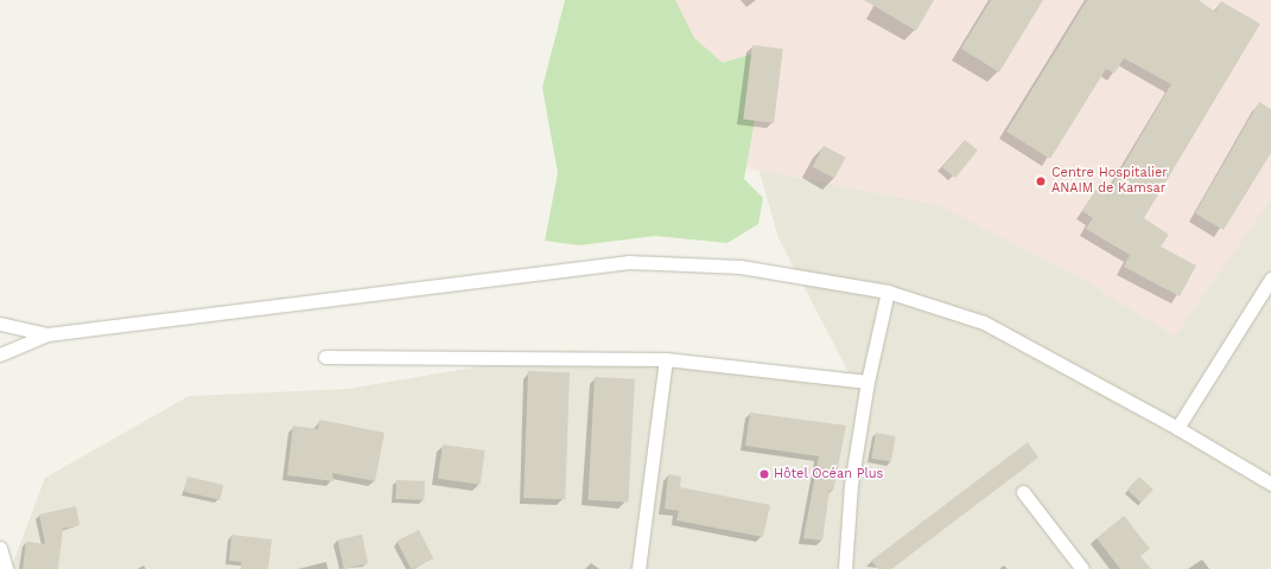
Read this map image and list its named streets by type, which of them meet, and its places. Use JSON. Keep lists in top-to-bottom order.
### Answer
{
  "places": ["Centre Hospitalier ANAIM de Kamsar", "Hôtel Océan Plus"]
}
